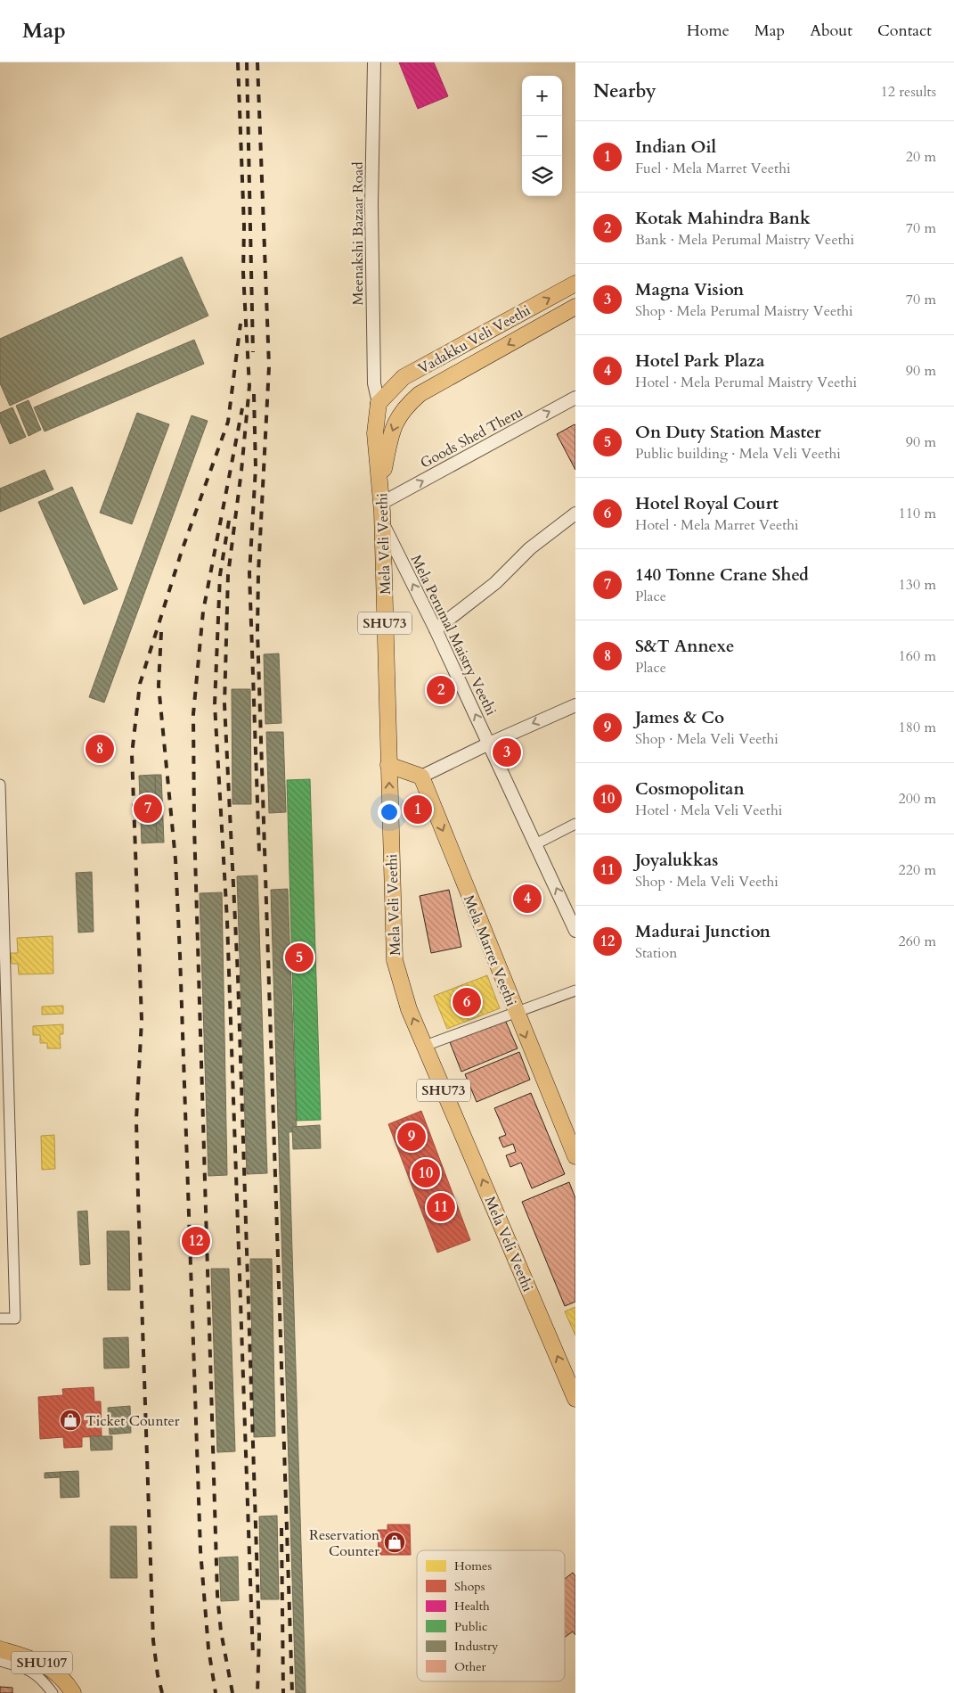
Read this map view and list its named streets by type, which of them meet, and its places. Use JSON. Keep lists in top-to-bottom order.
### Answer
{
  "streets": {
    "main road": [
      "Vadakku Veli Veethi",
      "Mela Veli Veethi",
      "SHU73",
      "Mela Marret Veethi",
      "SHU107"
    ],
    "street": ["Meenakshi Bazaar Road", "Goods Shed Theru", "Mela Perumal Maistry Veethi"]
  },
  "crossings": [
    ["Meenakshi Bazaar Road", "Vadakku Veli Veethi"],
    ["Meenakshi Bazaar Road", "Mela Veli Veethi"],
    ["Vadakku Veli Veethi", "Mela Veli Veethi"],
    ["Goods Shed Theru", "Mela Veli Veethi"],
    ["Mela Veli Veethi", "Mela Perumal Maistry Veethi"]
  ],
  "one_way": ["Goods Shed Theru", "Mela Perumal Maistry Veethi", "Mela Marret Veethi"],
  "places": {
    "shop": ["Ticket Counter", "Reservation Counter"]
  },
  "legend": [
    "Homes",
    "Shops",
    "Health",
    "Public",
    "Industry",
    "Other"
  ],
  "page": {
    "header": "Map",
    "nav": [
      "Home",
      "Map",
      "About",
      "Contact"
    ],
    "heading": ["Nearby", "12 results"],
    "map_buttons": ["+", "−"],
    "list": [
      {
        "mark": "1",
        "name": "Indian Oil",
        "note": "Fuel · Mela Marret Veethi",
        "value": "20 m"
      },
      {
        "mark": "2",
        "name": "Kotak Mahindra Bank",
        "note": "Bank · Mela Perumal Maistry Veethi",
        "value": "70 m"
      },
      {
        "mark": "3",
        "name": "Magna Vision",
        "note": "Shop · Mela Perumal Maistry Veethi",
        "value": "70 m"
      },
      {
        "mark": "4",
        "name": "Hotel Park Plaza",
        "note": "Hotel · Mela Perumal Maistry Veethi",
        "value": "90 m"
      },
      {
        "mark": "5",
        "name": "On Duty Station Master",
        "note": "Public building · Mela Veli Veethi",
        "value": "90 m"
      },
      {
        "mark": "6",
        "name": "Hotel Royal Court",
        "note": "Hotel · Mela Marret Veethi",
        "value": "110 m"
      },
      {
        "mark": "7",
        "name": "140 Tonne Crane Shed",
        "note": "Place",
        "value": "130 m"
      },
      {
        "mark": "8",
        "name": "S&T Annexe",
        "note": "Place",
        "value": "160 m"
      },
      {
        "mark": "9",
        "name": "James & Co",
        "note": "Shop · Mela Veli Veethi",
        "value": "180 m"
      },
      {
        "mark": "10",
        "name": "Cosmopolitan",
        "note": "Hotel · Mela Veli Veethi",
        "value": "200 m"
      },
      {
        "mark": "11",
        "name": "Joyalukkas",
        "note": "Shop · Mela Veli Veethi",
        "value": "220 m"
      },
      {
        "mark": "12",
        "name": "Madurai Junction",
        "note": "Station",
        "value": "260 m"
      }
    ],
    "pins": [
      "2",
      "8",
      "3",
      "7",
      "1",
      "4",
      "5",
      "6",
      "9",
      "10",
      "11",
      "12"
    ]
  }
}
